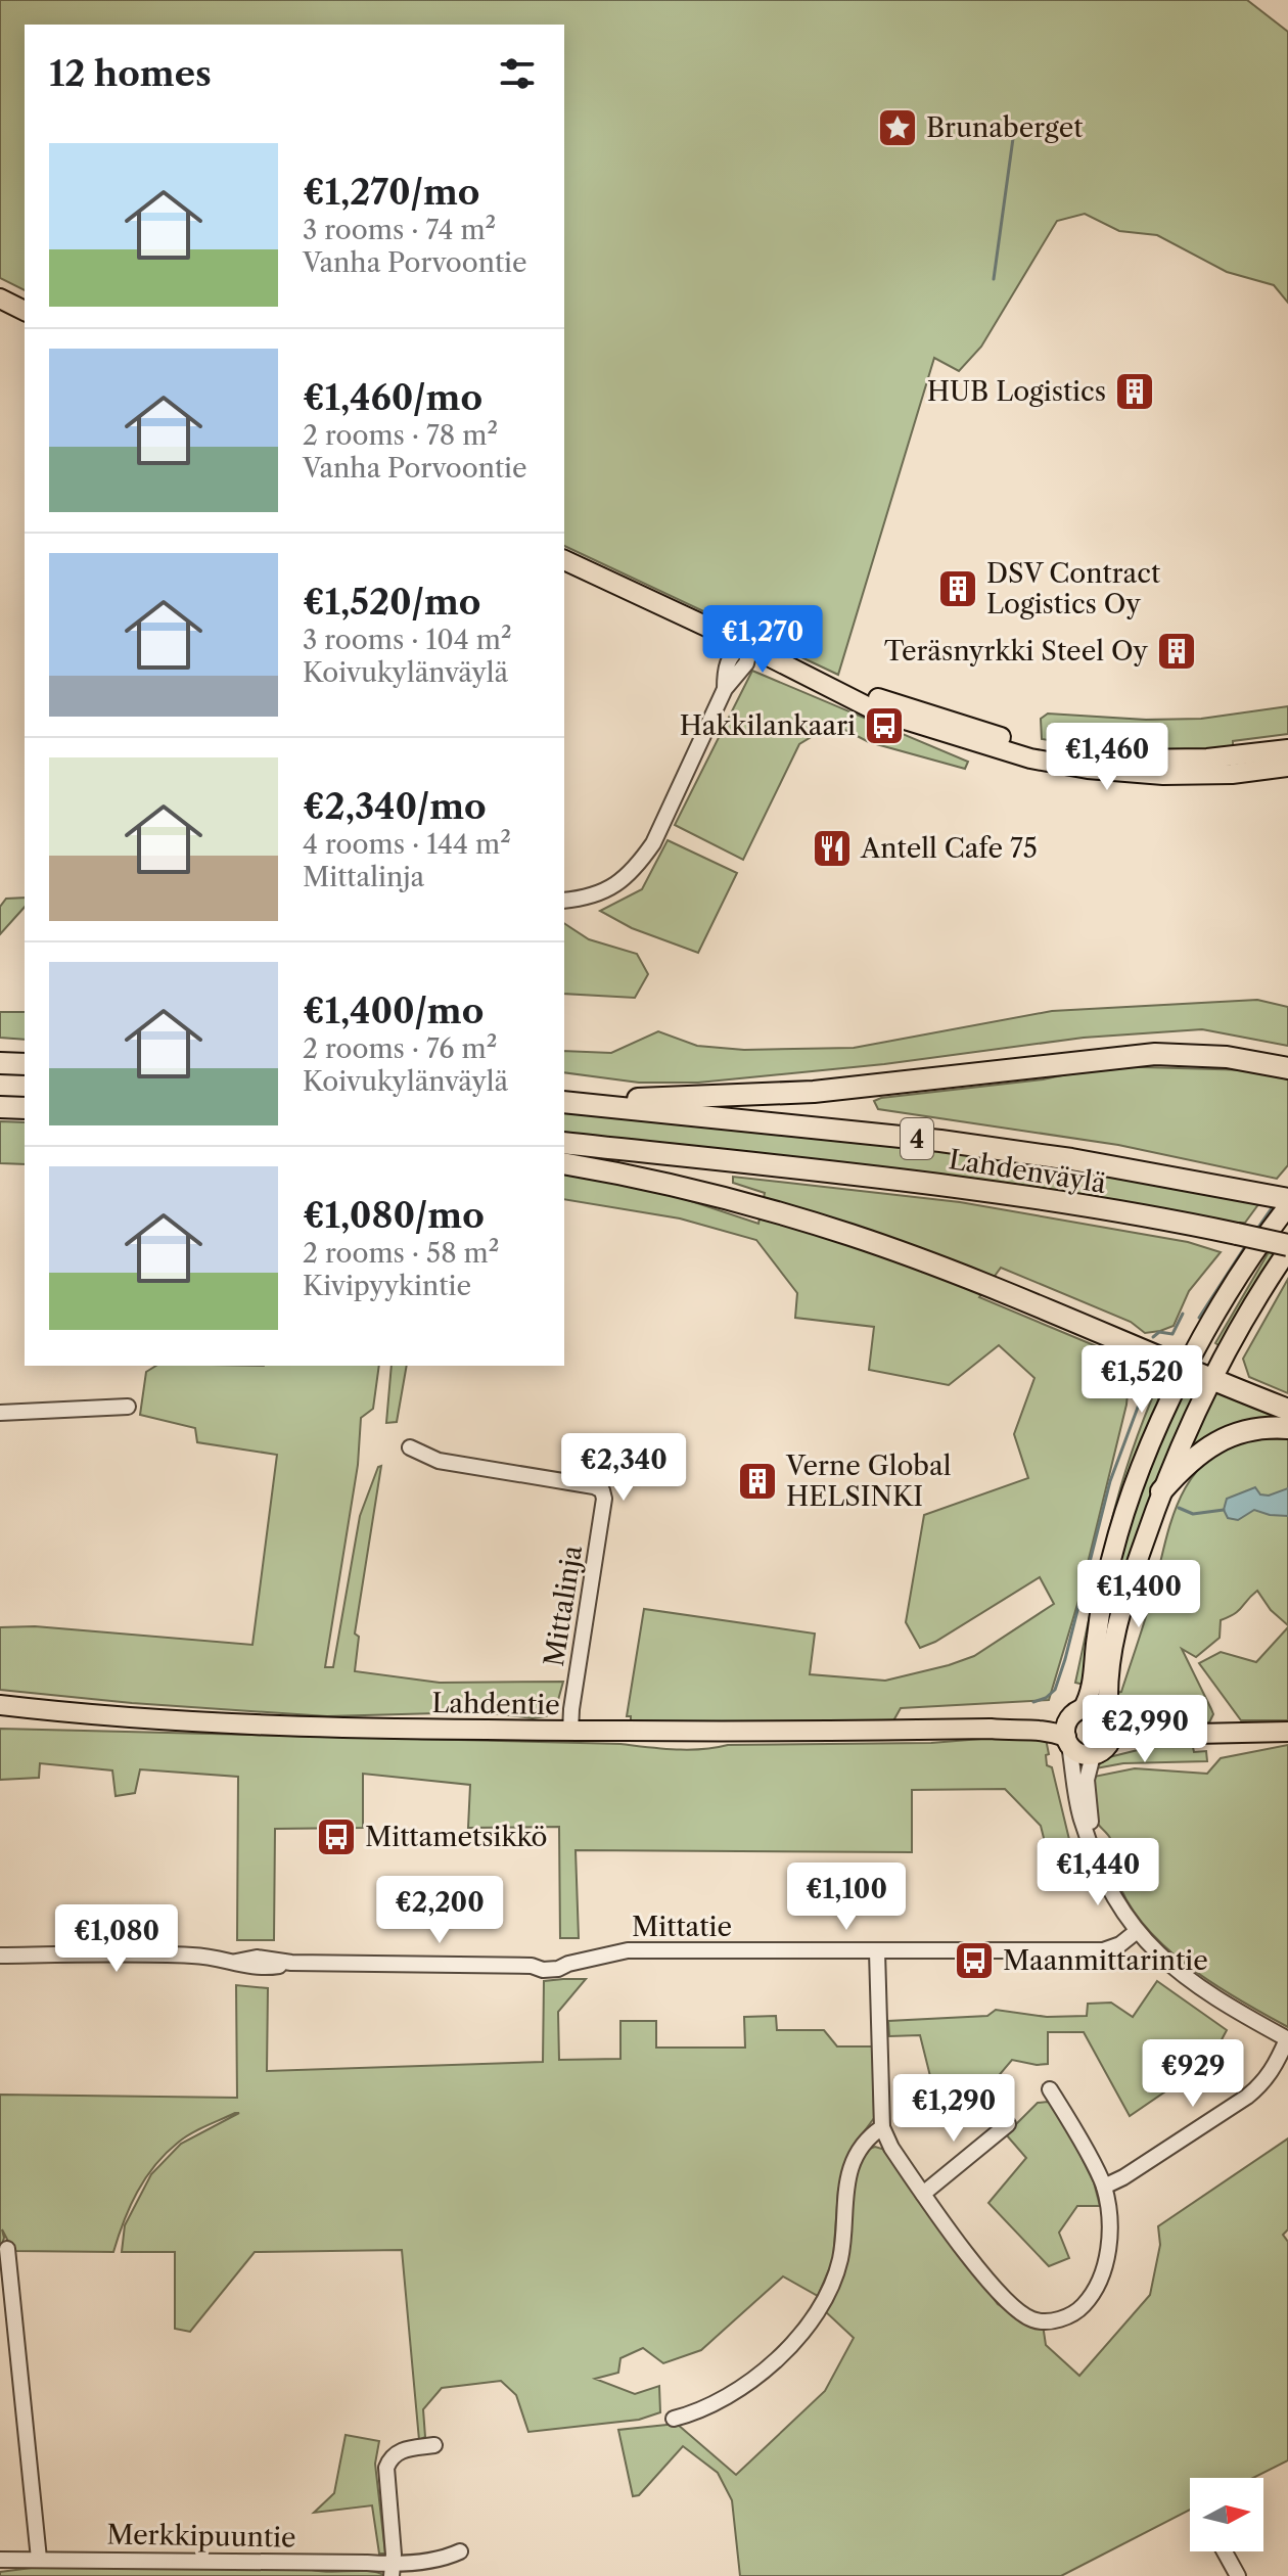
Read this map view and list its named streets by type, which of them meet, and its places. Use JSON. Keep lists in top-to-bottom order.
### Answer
{
  "streets": {
    "highway": ["4", "Lahdenväylä"],
    "main road": ["Lahdentie"],
    "street": ["Mittalinja", "Mittatie", "Merkkipuuntie"]
  },
  "crossings": [
    ["Mittalinja", "Lahdentie"]
  ],
  "places": {
    "place": ["Brunaberget"],
    "building": [
      "HUB Logistics",
      "DSV Contract Logistics Oy",
      "Teräsnyrkki Steel Oy",
      "Verne Global HELSINKI"
    ],
    "bus stop": ["Hakkilankaari", "Mittametsikkö", "Maanmittarintie"],
    "restaurant": ["Antell Cafe 75"]
  },
  "north": "right",
  "page": {
    "heading": "12 homes",
    "list": [
      {
        "name": "€1,270/mo",
        "note": "3 rooms · 74 m² · Vanha Porvoontie"
      },
      {
        "name": "€1,460/mo",
        "note": "2 rooms · 78 m² · Vanha Porvoontie"
      },
      {
        "name": "€1,520/mo",
        "note": "3 rooms · 104 m² · Koivukylänväylä"
      },
      {
        "name": "€2,340/mo",
        "note": "4 rooms · 144 m² · Mittalinja"
      },
      {
        "name": "€1,400/mo",
        "note": "2 rooms · 76 m² · Koivukylänväylä"
      },
      {
        "name": "€1,080/mo",
        "note": "2 rooms · 58 m² · Kivipyykintie"
      }
    ],
    "price": [
      "€1,270",
      "€1,460",
      "€1,520",
      "€2,340",
      "€1,400",
      "€2,990",
      "€1,440",
      "€1,100",
      "€2,200",
      "€1,080",
      "€929",
      "€1,290"
    ]
  }
}
